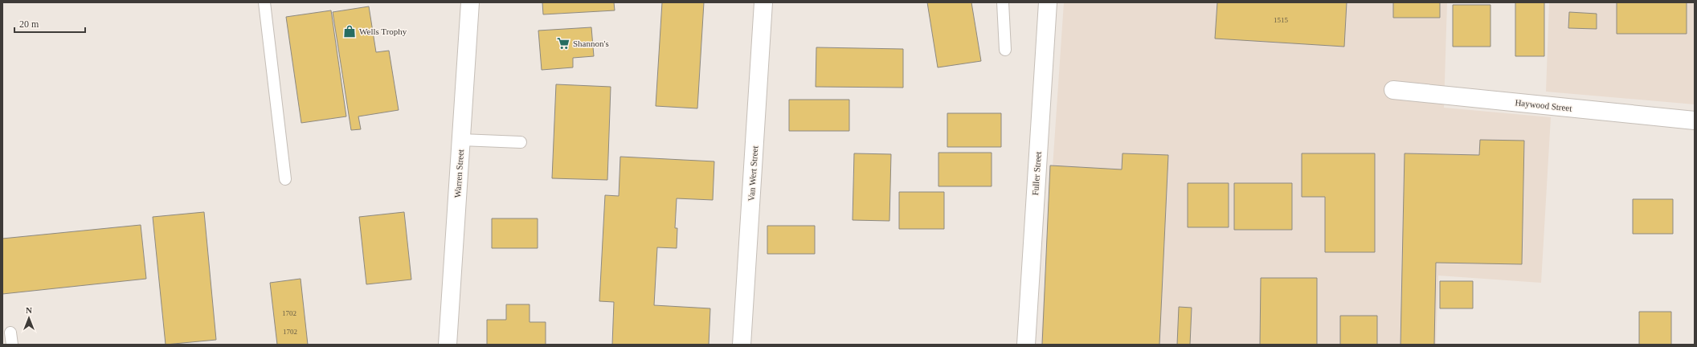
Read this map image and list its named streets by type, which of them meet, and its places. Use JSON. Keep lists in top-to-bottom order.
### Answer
{
  "streets": {
    "street": [
      "Haywood Street",
      "Warren Street",
      "Van Wert Street",
      "Fuller Street"
    ]
  },
  "places": {
    "shop": ["Wells Trophy"],
    "supermarket": ["Shannon's"]
  },
  "house_numbers": ["1515", "1702", "1702"],
  "scale_bar": "20 m",
  "north": "top"
}
